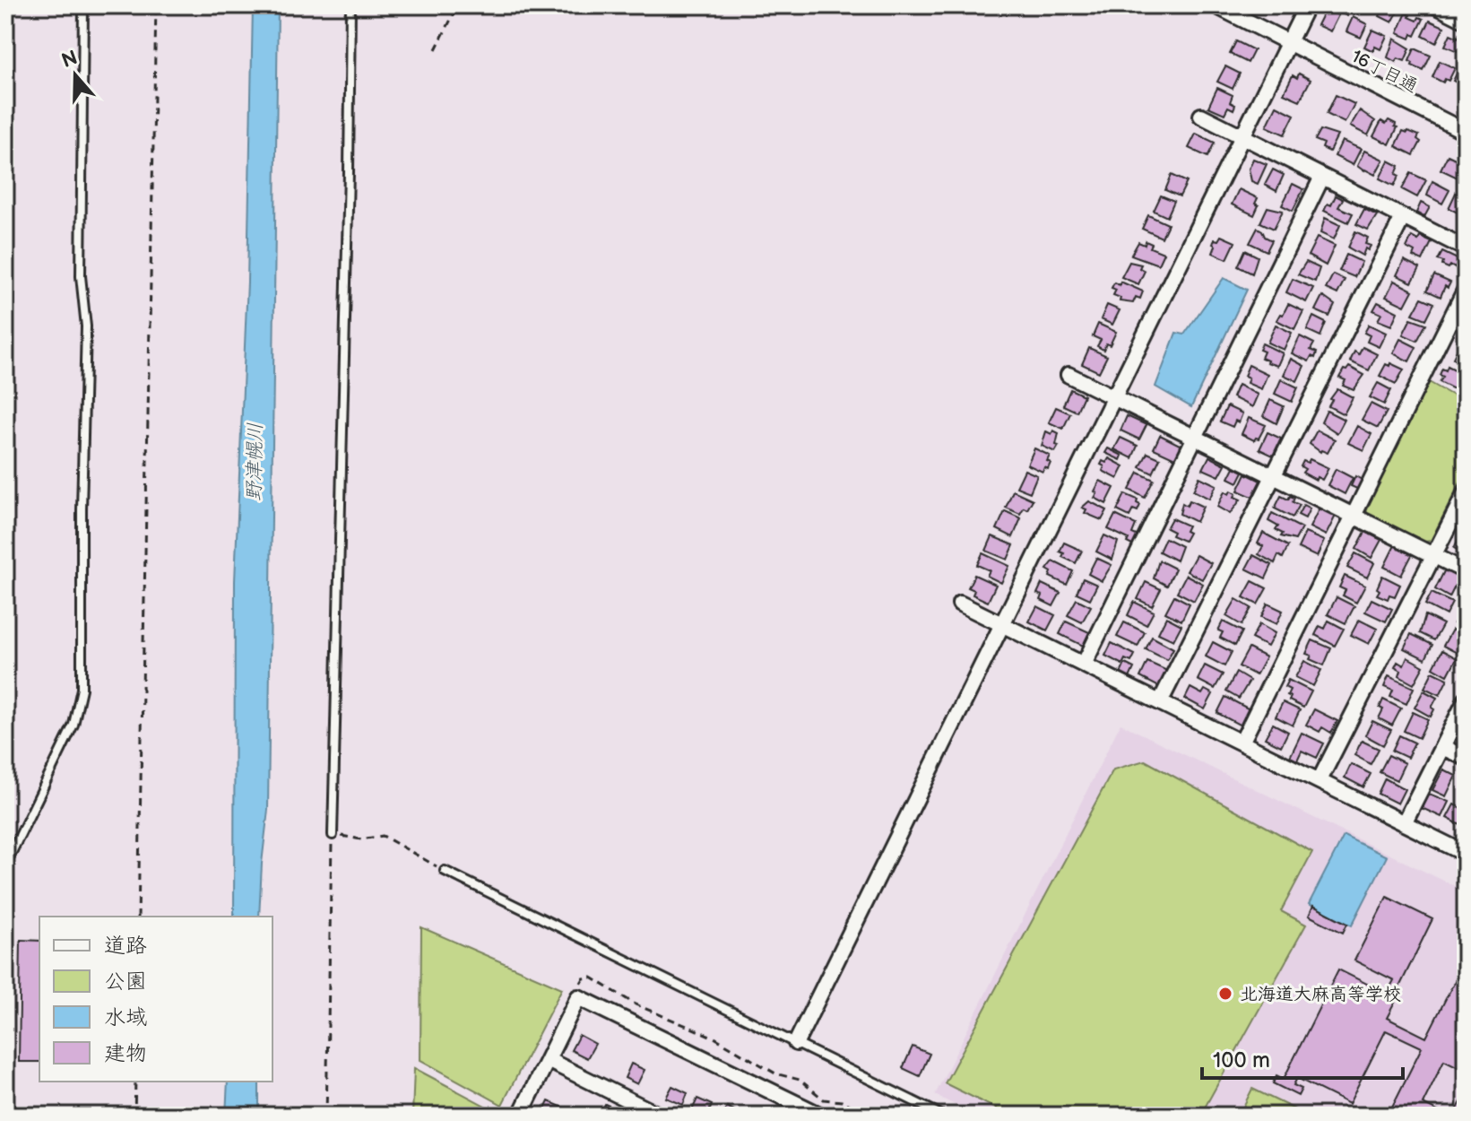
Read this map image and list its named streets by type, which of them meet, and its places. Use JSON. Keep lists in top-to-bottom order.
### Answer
{
  "streets": {
    "street": ["16丁目通"]
  },
  "water": ["野津幌川"],
  "places": ["北海道大麻高等学校"],
  "legend": [
    "道路",
    "公園",
    "水域",
    "建物"
  ],
  "scale_bar": "100 m",
  "north": "top"
}
